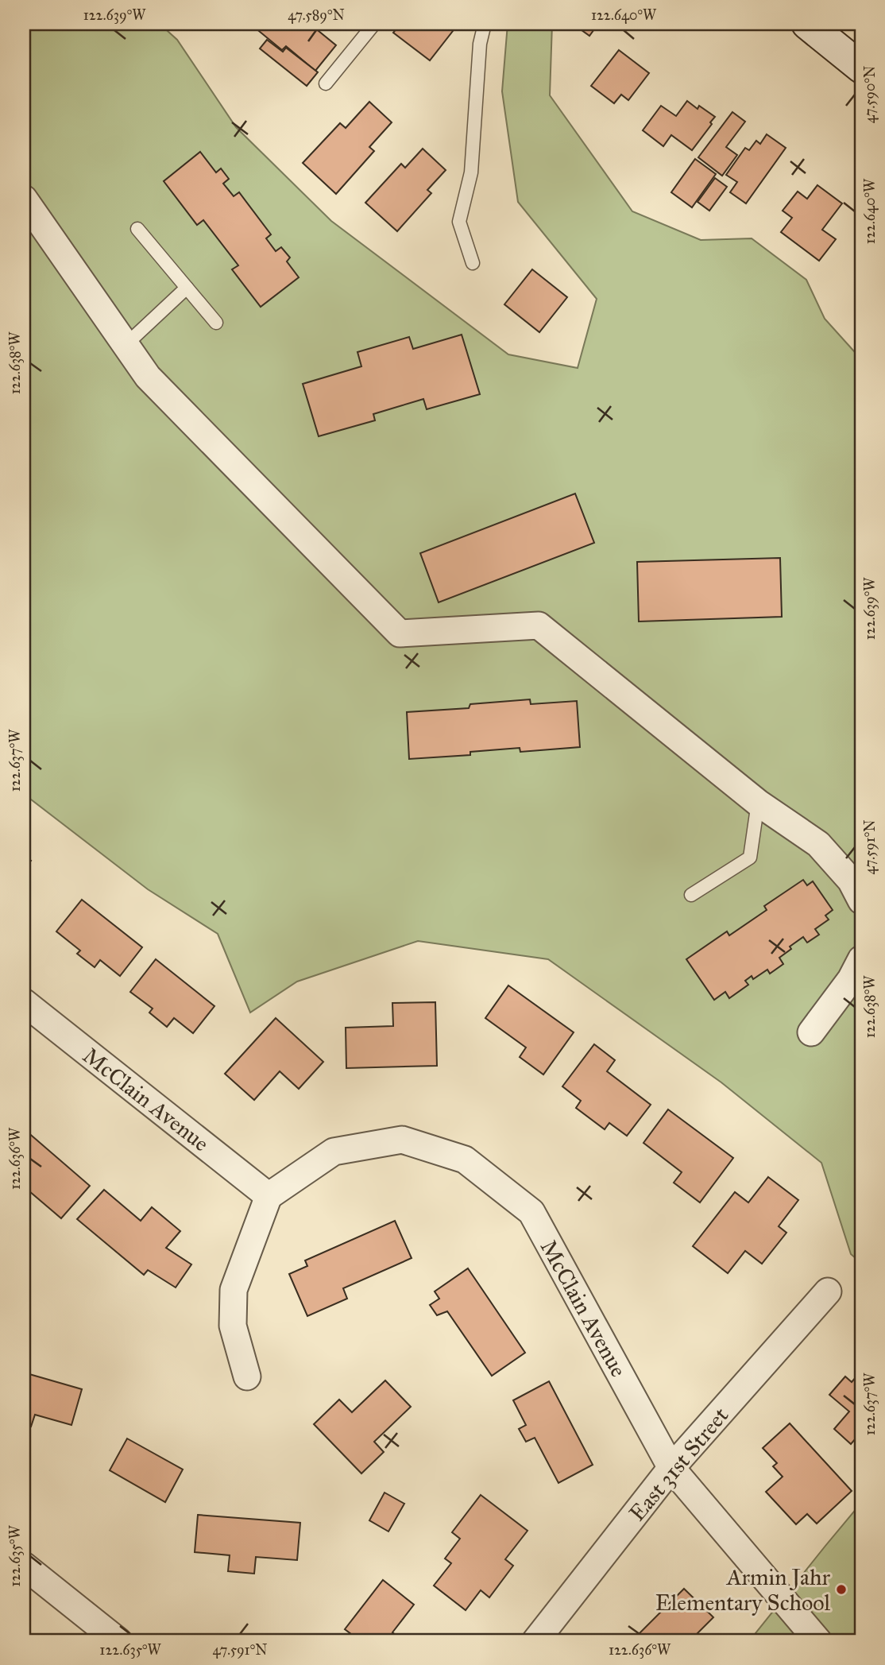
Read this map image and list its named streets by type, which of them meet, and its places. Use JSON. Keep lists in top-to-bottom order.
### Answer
{
  "streets": {
    "street": ["McClain Avenue", "East 31st Street"]
  },
  "crossings": [
    ["McClain Avenue", "East 31st Street"]
  ],
  "places": ["Armin Jahr Elementary School"],
  "coordinates": [
    "122.639°W",
    "47.589°N",
    "122.640°W",
    "47.590°N",
    "122.638°W",
    "122.637°W",
    "47.591°N",
    "122.636°W",
    "122.635°W"
  ]
}
